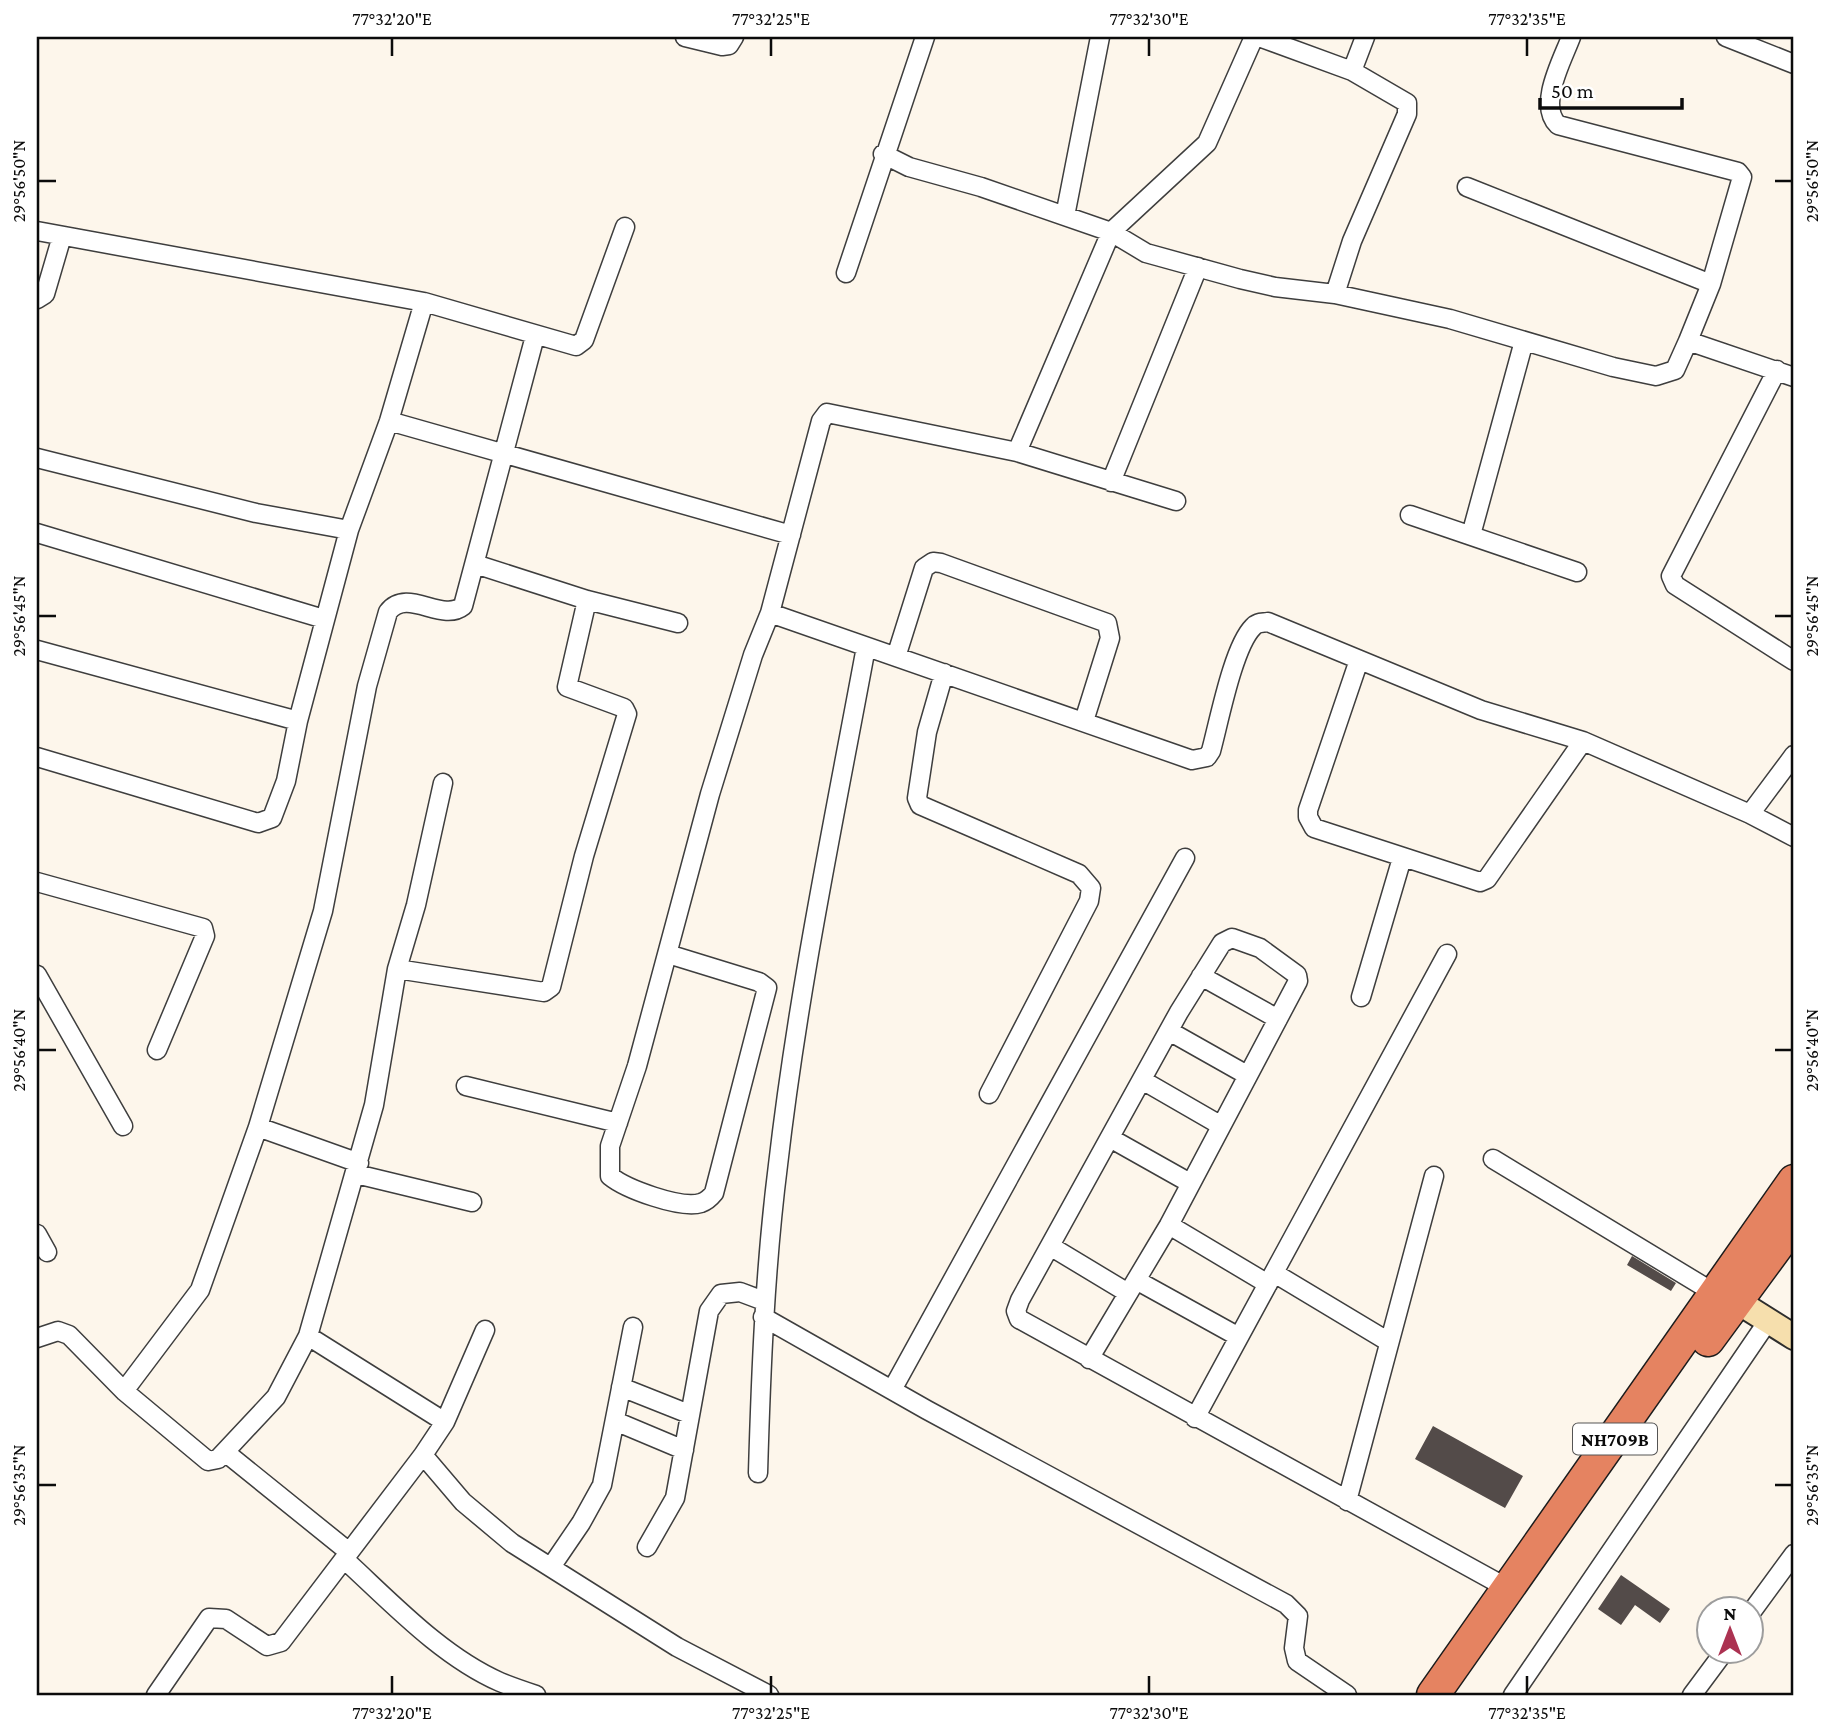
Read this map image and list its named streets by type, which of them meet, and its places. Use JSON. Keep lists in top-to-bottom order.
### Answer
{
  "streets": {
    "highway": ["NH709B"]
  },
  "scale_bar": "50 m",
  "north": "top",
  "coordinates": [
    "77°32'20\"E",
    "77°32'25\"E",
    "77°32'30\"E",
    "77°32'35\"E",
    "29°56'50\"N",
    "29°56'45\"N",
    "29°56'40\"N",
    "29°56'35\"N"
  ]
}
